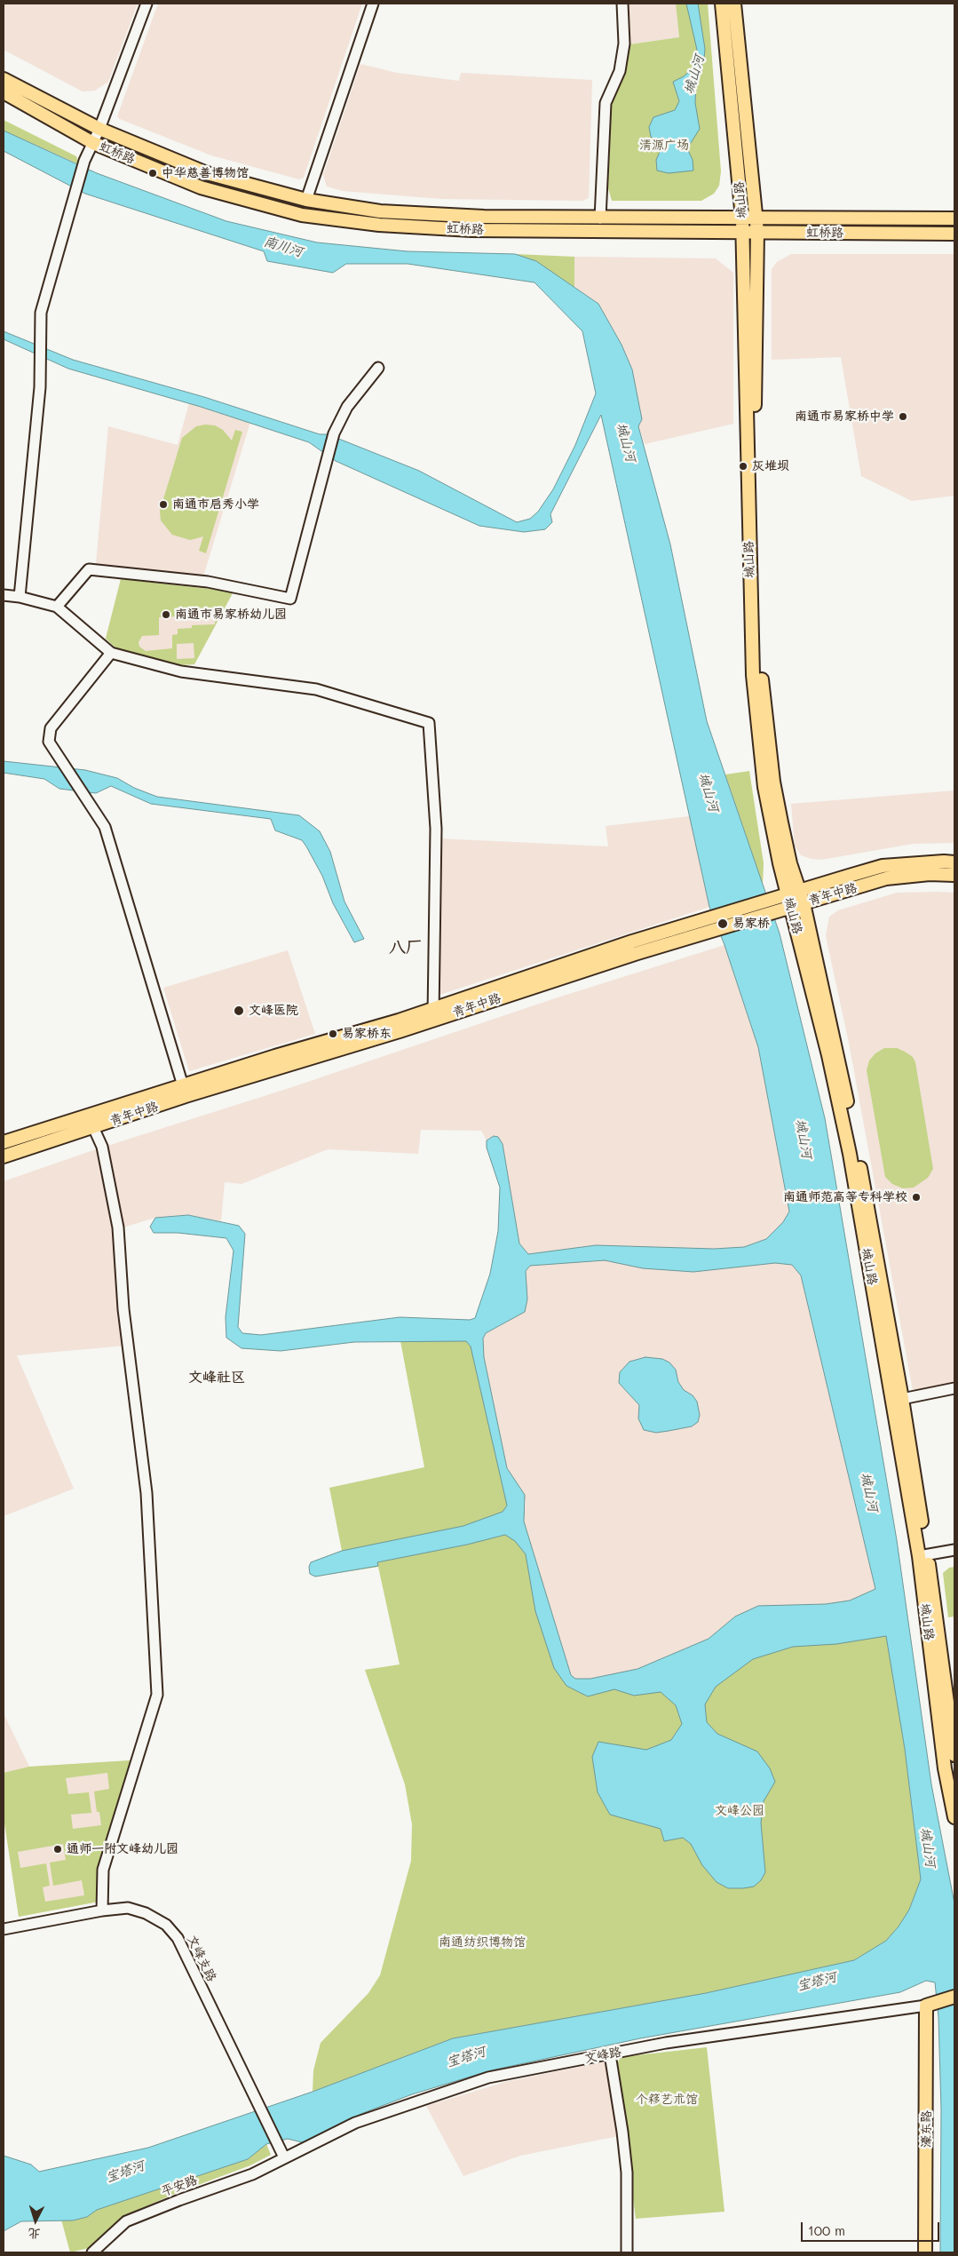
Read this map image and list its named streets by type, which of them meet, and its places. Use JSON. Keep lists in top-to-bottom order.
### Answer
{
  "streets": {
    "main road": [
      "虹桥路",
      "城山路",
      "青年中路",
      "濠东路"
    ],
    "street": ["文峰支路", "文峰路", "平安路"]
  },
  "crossings": [
    ["虹桥路", "城山路"],
    ["城山路", "青年中路"],
    ["文峰支路", "文峰路"],
    ["文峰支路", "平安路"],
    ["文峰路", "濠东路"],
    ["文峰路", "平安路"]
  ],
  "districts": ["八厂", "文峰社区"],
  "water": ["城山河", "南川河", "宝塔河"],
  "parks": [
    "清源广场",
    "文峰公园",
    "南通纺织博物馆",
    "个簃艺术馆"
  ],
  "places": [
    "中华慈善博物馆",
    "南通市易家桥中学",
    "灰堆坝",
    "南通市启秀小学",
    "南通市易家桥幼儿园",
    "易家桥",
    "文峰医院",
    "易家桥东",
    "南通师范高等专科学校",
    "通师一附文峰幼儿园"
  ],
  "scale_bar": "100 m",
  "north": "bottom"
}
